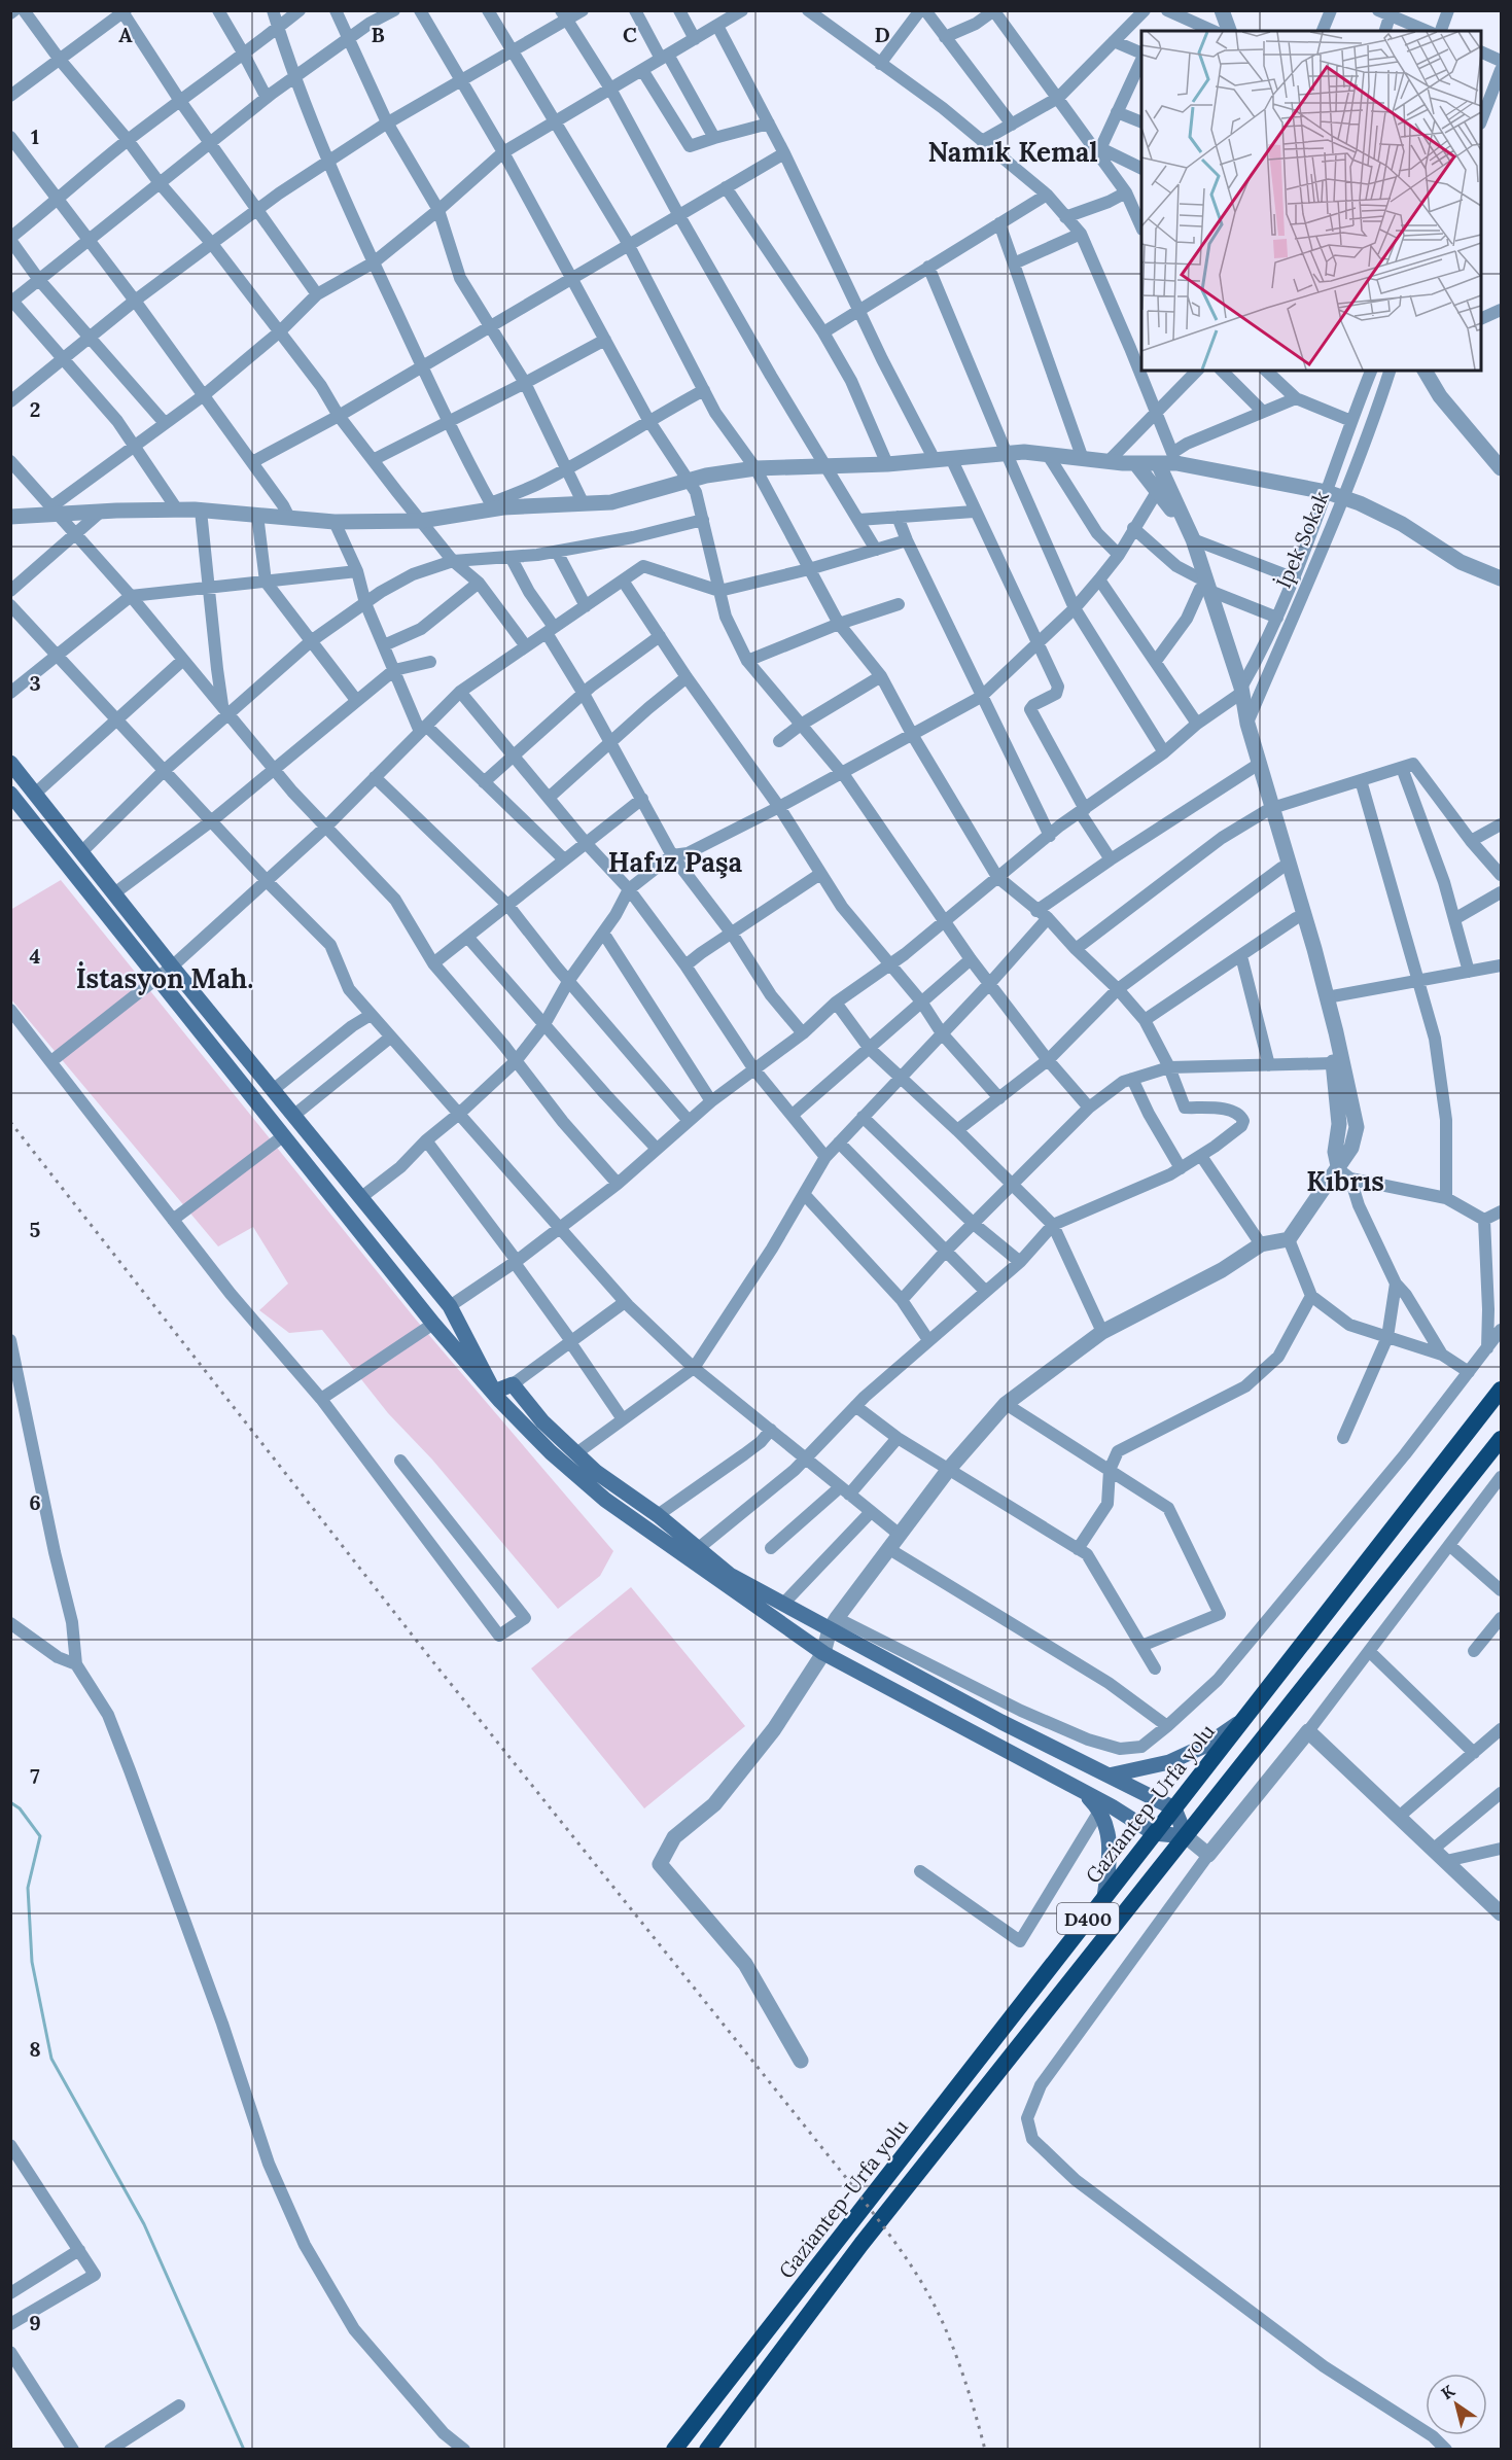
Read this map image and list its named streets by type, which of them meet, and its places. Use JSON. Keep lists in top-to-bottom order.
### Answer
{
  "streets": {
    "highway": ["Gaziantep-Urfa yolu", "D400"],
    "street": ["İpek Sokak"]
  },
  "districts": [
    "Namık Kemal",
    "Hafız Paşa",
    "İstasyon Mah.",
    "Kıbrıs"
  ],
  "north": "top left",
  "grid": {
    "columns": [
      "A",
      "B",
      "C",
      "D"
    ],
    "rows": [
      "1",
      "2",
      "3",
      "4",
      "5",
      "6",
      "7",
      "8",
      "9"
    ]
  }
}
